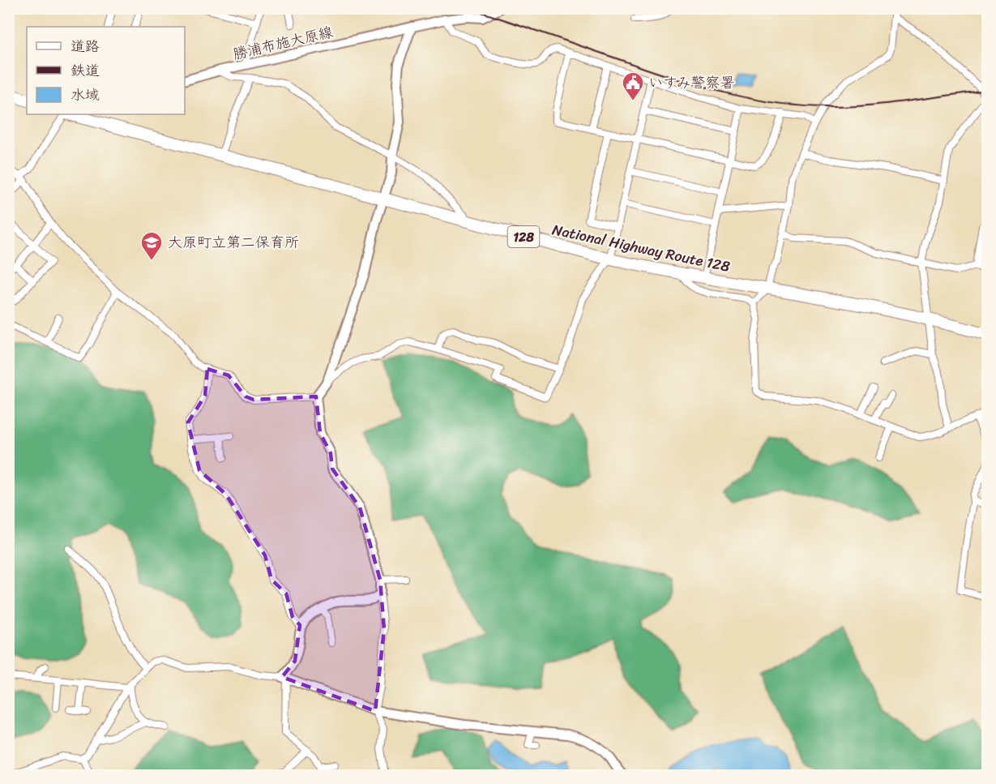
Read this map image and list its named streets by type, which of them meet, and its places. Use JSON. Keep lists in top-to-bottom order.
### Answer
{
  "streets": {
    "highway": ["128", "National Highway Route 128"],
    "street": ["勝浦布施大原線"]
  },
  "places": {
    "public building": ["いすみ警察署"],
    "school or university": ["大原町立第二保育所"]
  },
  "legend": ["道路", "鉄道", "水域"]
}
